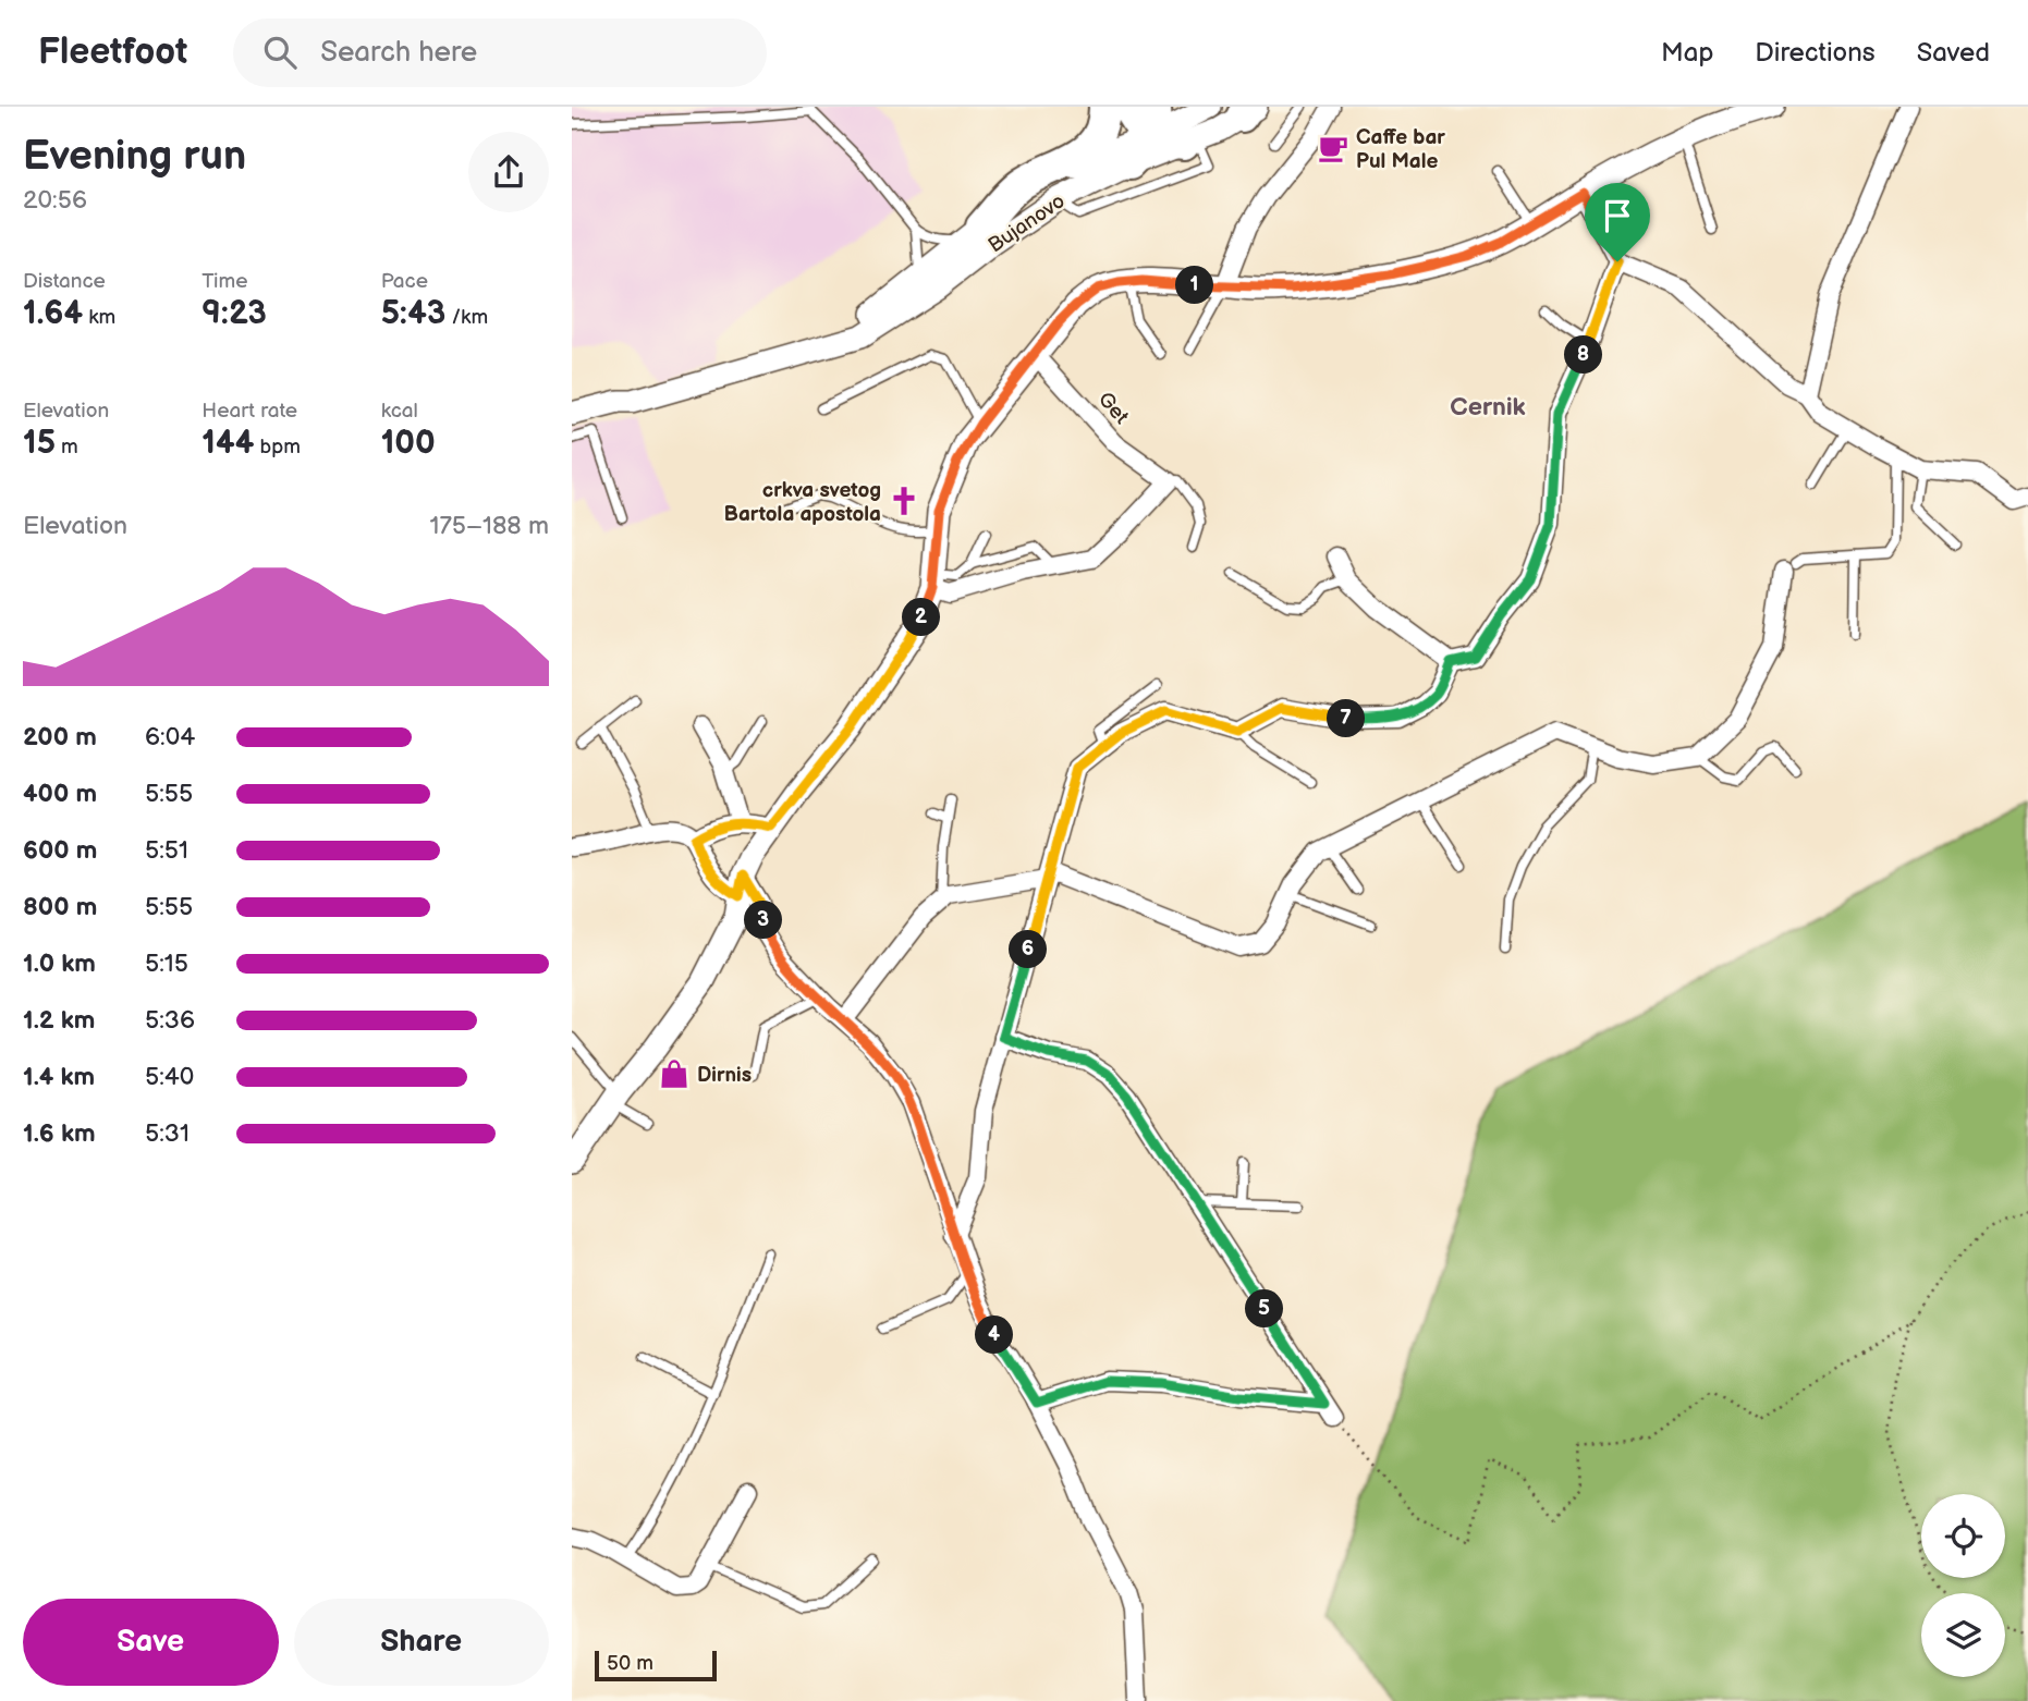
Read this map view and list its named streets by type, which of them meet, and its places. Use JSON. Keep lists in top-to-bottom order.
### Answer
{
  "streets": {
    "street": ["Bujanovo", "Get"]
  },
  "districts": ["Cernik"],
  "places": {
    "cafe": ["Caffe bar Pul Male"],
    "church": ["crkva svetog Bartola apostola"],
    "shop": ["Dirnis"]
  },
  "scale_bar": "50 m",
  "page": {
    "header": "Fleetfoot",
    "search": "Search here",
    "nav": ["Map", "Directions", "Saved"],
    "heading": ["Evening run", "20:56"],
    "stats": [
      ["Distance", "1.64 km"],
      ["Time", "9:23"],
      ["Pace", "5:43 /km"],
      ["Elevation", "15 m"],
      ["Heart rate", "144 bpm"],
      ["kcal", "100"]
    ],
    "pins": [
      "1",
      "8",
      "2",
      "7",
      "3",
      "6",
      "5",
      "4"
    ],
    "chart": ["Elevation", "175–188 m"],
    "list": [
      {
        "name": "200 m",
        "note": "6:04"
      },
      {
        "name": "400 m",
        "note": "5:55"
      },
      {
        "name": "600 m",
        "note": "5:51"
      },
      {
        "name": "800 m",
        "note": "5:55"
      },
      {
        "name": "1.0 km",
        "note": "5:15"
      },
      {
        "name": "1.2 km",
        "note": "5:36"
      },
      {
        "name": "1.4 km",
        "note": "5:40"
      },
      {
        "name": "1.6 km",
        "note": "5:31"
      }
    ],
    "buttons": ["Save", "Share"],
    "scale": "50 m"
  }
}
